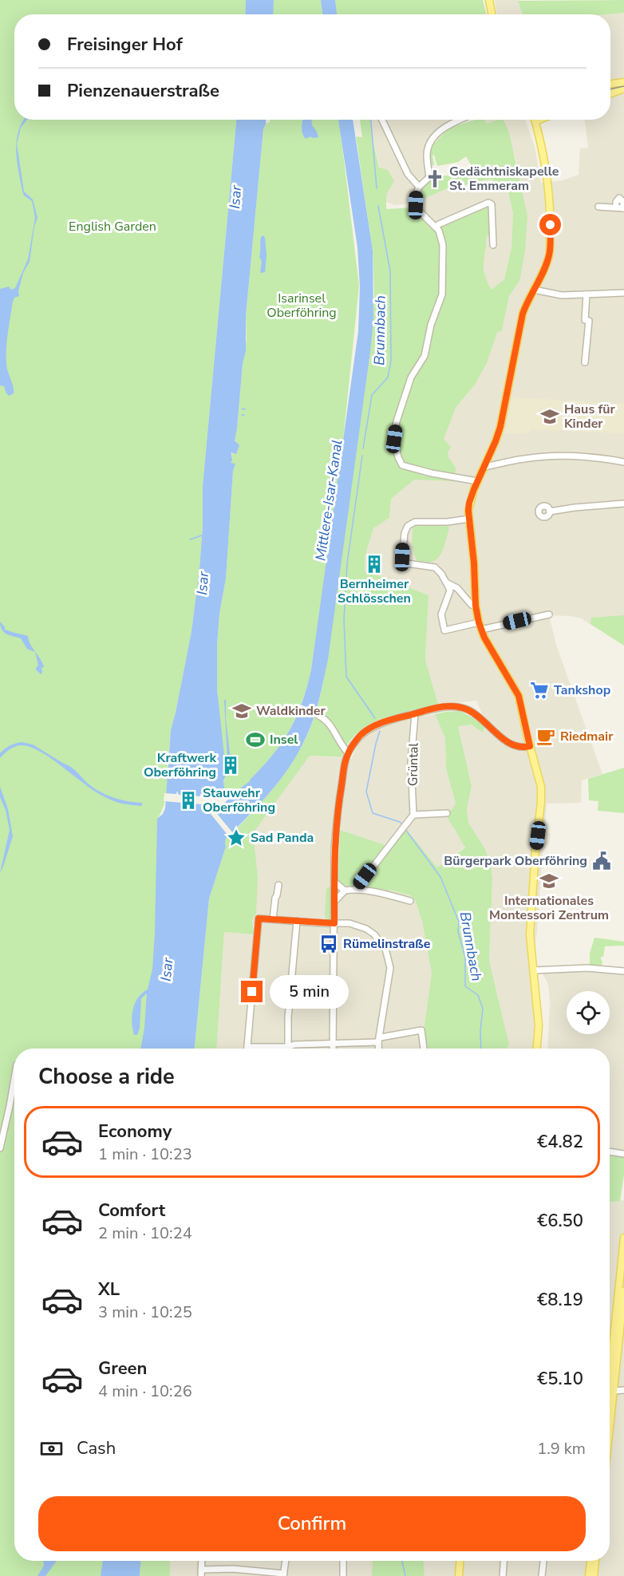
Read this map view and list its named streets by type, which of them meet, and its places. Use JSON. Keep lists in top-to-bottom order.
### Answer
{
  "streets": {
    "street": ["Grüntal"]
  },
  "water": ["Isar", "Brunnbach", "Mittlere-Isar-Kanal"],
  "parks": ["English Garden", "Isarinsel Oberföhring"],
  "places": {
    "church": ["Gedächtniskapelle St. Emmeram"],
    "school or university": ["Haus für Kinder", "Waldkinder", "Internationales Montessori Zentrum"],
    "building": ["Bernheimer Schlösschen", "Kraftwerk Oberföhring", "Stauwehr Oberföhring"],
    "supermarket": ["Tankshop"],
    "cafe": ["Riedmair"],
    "sports": ["Insel"],
    "place": ["Sad Panda"],
    "public building": ["Bürgerpark Oberföhring"],
    "bus stop": ["Rümelinstraße"]
  },
  "page": {
    "banner": ["Freisinger Hof", "Pienzenauerstraße"],
    "bubble": "5 min",
    "heading": "Choose a ride",
    "list": [
      {
        "name": "Economy",
        "note": "1 min · 10:23",
        "value": "€4.82"
      },
      {
        "name": "Comfort",
        "note": "2 min · 10:24",
        "value": "€6.50"
      },
      {
        "name": "XL",
        "note": "3 min · 10:25",
        "value": "€8.19"
      },
      {
        "name": "Green",
        "note": "4 min · 10:26",
        "value": "€5.10"
      }
    ],
    "pay": ["Cash", "1.9 km"],
    "buttons": "Confirm"
  }
}
